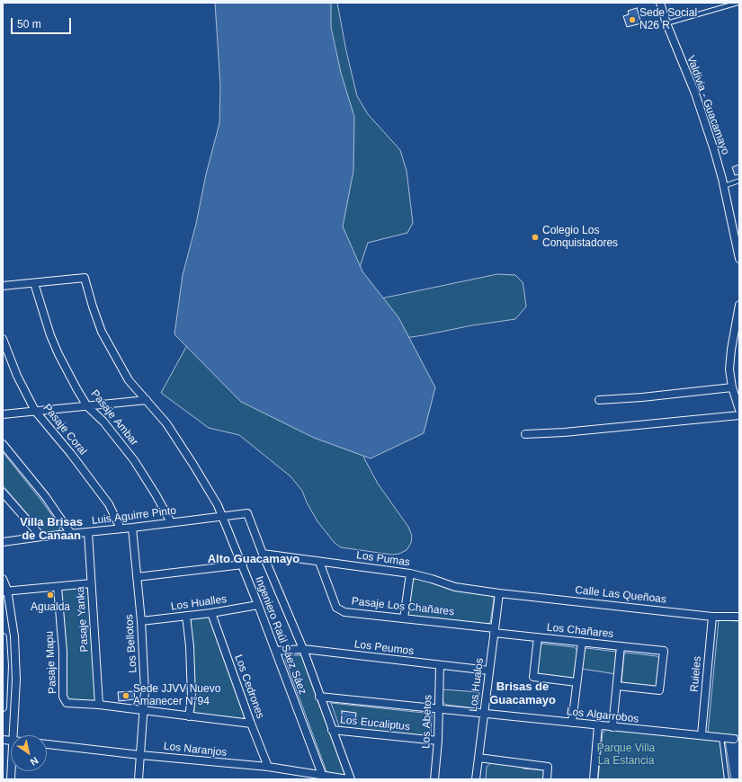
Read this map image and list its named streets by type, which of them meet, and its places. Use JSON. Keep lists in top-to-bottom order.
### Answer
{
  "streets": {
    "street": [
      "Valdivia - Guacamayo",
      "Pasaje Ambar",
      "Pasaje Coral",
      "Luis Aguirre Pinto",
      "Los Pumas",
      "Calle Las Queñoas",
      "Los Hualles",
      "Pasaje Los Chañares",
      "Pasaje Yanka",
      "Los Chañares",
      "Ingeniero Raúl Sáez Sáez",
      "Los Bellotos",
      "Los Peumos",
      "Pasaje Mapu",
      "Ruieles",
      "Los Hualos",
      "Los Cedrones",
      "Los Algarrobos",
      "Los Abetos",
      "Los Eucaliptus",
      "Los Naranjos"
    ]
  },
  "crossings": [
    ["Pasaje Ambar", "Luis Aguirre Pinto"],
    ["Pasaje Ambar", "Ingeniero Raúl Sáez Sáez"],
    ["Pasaje Coral", "Luis Aguirre Pinto"],
    ["Luis Aguirre Pinto", "Pasaje Yanka"],
    ["Luis Aguirre Pinto", "Ingeniero Raúl Sáez Sáez"],
    ["Luis Aguirre Pinto", "Los Bellotos"],
    ["Los Pumas", "Calle Las Queñoas"],
    ["Los Pumas", "Pasaje Los Chañares"],
    ["Los Pumas", "Ingeniero Raúl Sáez Sáez"],
    ["Los Pumas", "Los Hualos"],
    ["Calle Las Queñoas", "Ruieles"],
    ["Calle Las Queñoas", "Los Hualos"],
    ["Los Hualles", "Ingeniero Raúl Sáez Sáez"],
    ["Los Hualles", "Los Bellotos"],
    ["Los Hualles", "Los Cedrones"],
    ["Pasaje Los Chañares", "Los Chañares"],
    ["Pasaje Los Chañares", "Los Hualos"],
    ["Pasaje Yanka", "Pasaje Mapu"],
    ["Los Chañares", "Los Hualos"],
    ["Ingeniero Raúl Sáez Sáez", "Los Peumos"],
    ["Ingeniero Raúl Sáez Sáez", "Los Algarrobos"],
    ["Ingeniero Raúl Sáez Sáez", "Los Eucaliptus"],
    ["Ingeniero Raúl Sáez Sáez", "Los Naranjos"],
    ["Los Bellotos", "Pasaje Mapu"],
    ["Los Bellotos", "Los Naranjos"],
    ["Los Peumos", "Los Hualos"],
    ["Los Peumos", "Los Abetos"],
    ["Pasaje Mapu", "Los Cedrones"],
    ["Ruieles", "Los Algarrobos"],
    ["Los Hualos", "Los Algarrobos"],
    ["Los Cedrones", "Los Naranjos"],
    ["Los Algarrobos", "Los Abetos"],
    ["Los Abetos", "Los Eucaliptus"]
  ],
  "districts": ["Villa Brisas de Canaan", "Alto Guacamayo", "Brisas de Guacamayo"],
  "parks": ["Parque Villa La Estancia"],
  "places": [
    "Sede Social N26 R",
    "Colegio Los Conquistadores",
    "Agualda",
    "Sede JJVV Nuevo Amanecer N°94"
  ],
  "scale_bar": "50 m",
  "north": "bottom right"
}
